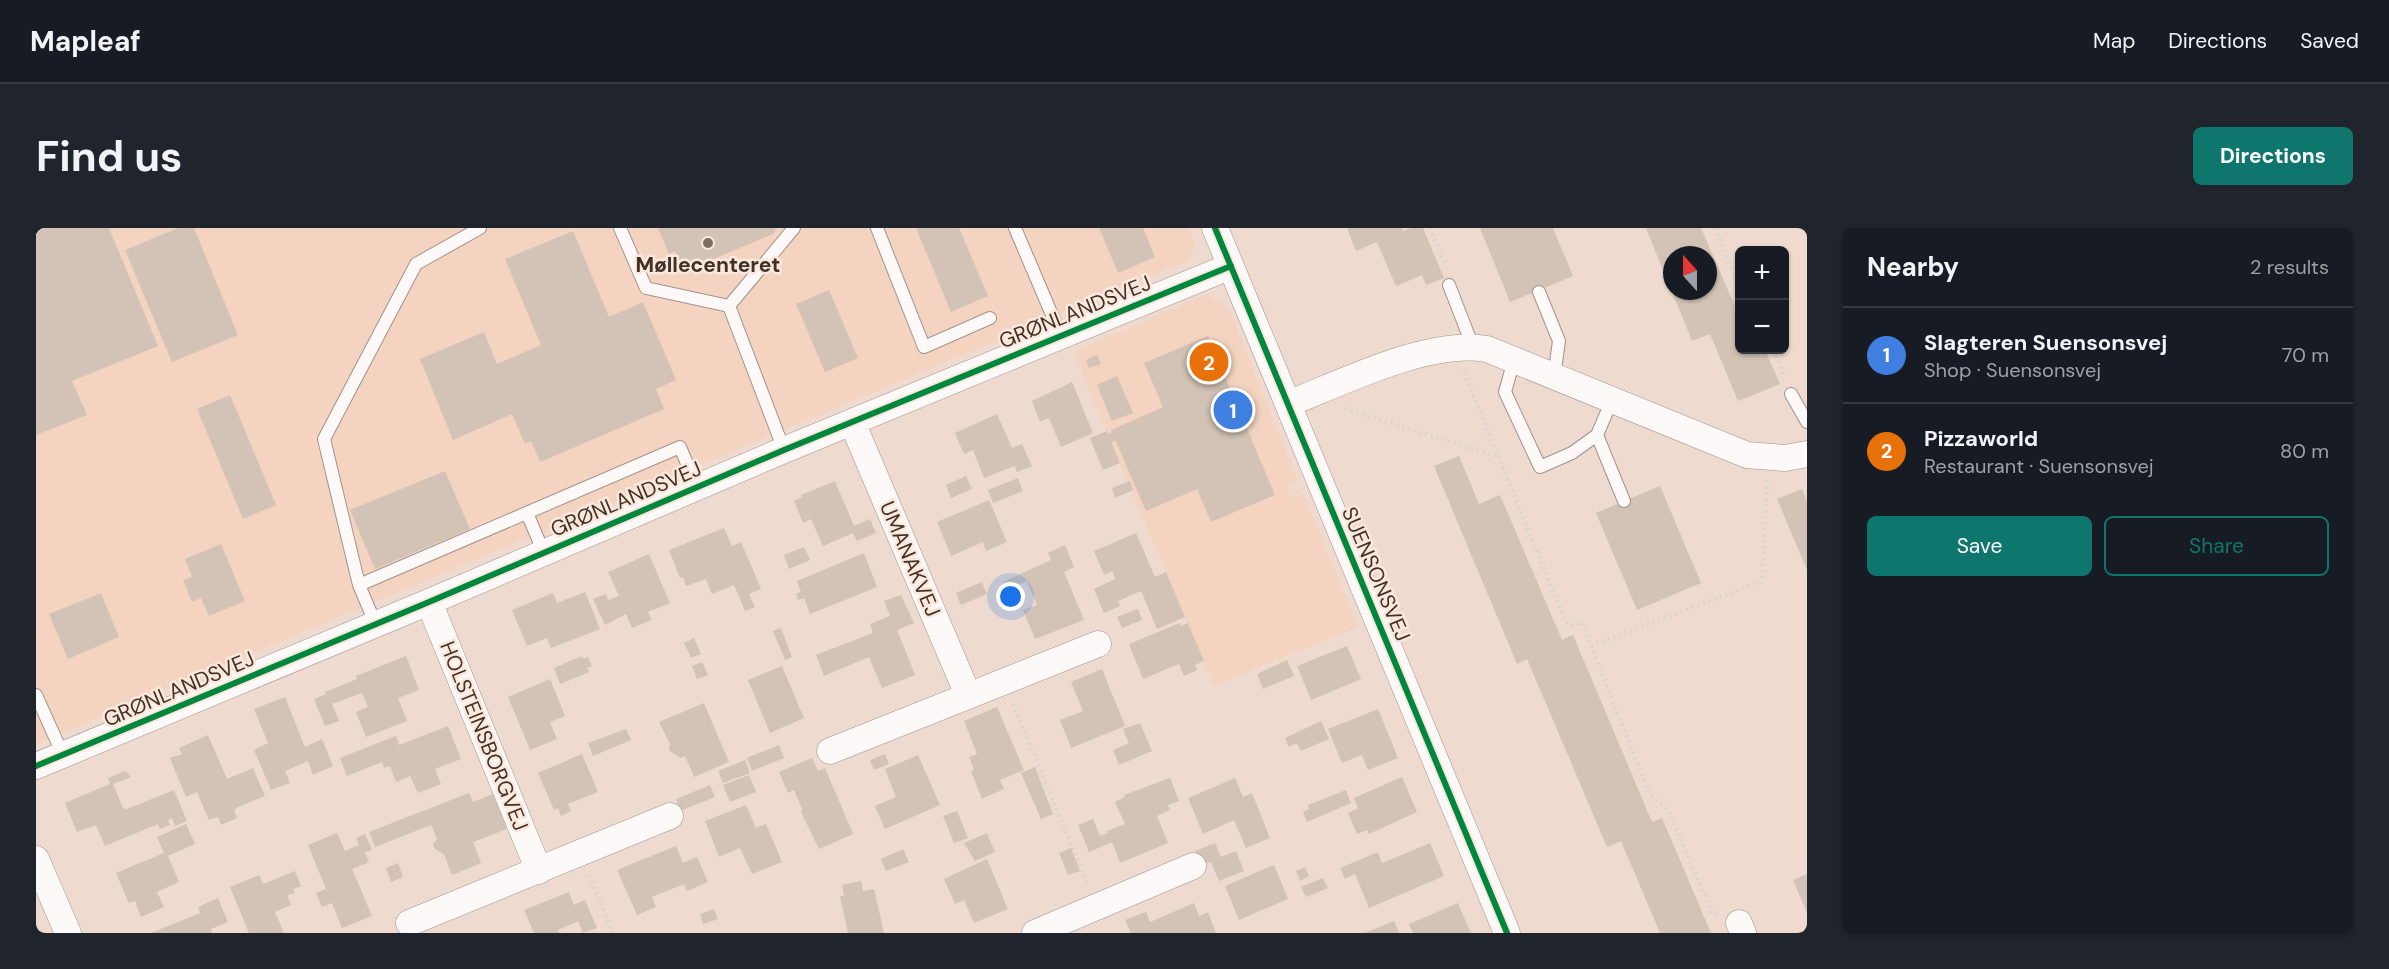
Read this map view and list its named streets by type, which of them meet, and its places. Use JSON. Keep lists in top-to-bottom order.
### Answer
{
  "streets": {
    "street": [
      "GRØNLANDSVEJ",
      "UMANAKVEJ",
      "SUENSONSVEJ",
      "HOLSTEINSBORGVEJ"
    ]
  },
  "crossings": [
    ["GRØNLANDSVEJ", "UMANAKVEJ"],
    ["GRØNLANDSVEJ", "SUENSONSVEJ"],
    ["GRØNLANDSVEJ", "HOLSTEINSBORGVEJ"]
  ],
  "places": ["Møllecenteret"],
  "north": "top",
  "page": {
    "header": "Mapleaf",
    "nav": ["Map", "Directions", "Saved"],
    "buttons": [
      "Directions",
      ["Save", "Share"]
    ],
    "title": "Find us",
    "heading": ["Nearby", "2 results"],
    "map_buttons": ["+", "−"],
    "list": [
      {
        "mark": "1",
        "name": "Slagteren Suensonsvej",
        "note": "Shop · Suensonsvej",
        "value": "70 m"
      },
      {
        "mark": "2",
        "name": "Pizzaworld",
        "note": "Restaurant · Suensonsvej",
        "value": "80 m"
      }
    ],
    "pins": ["2", "1"]
  }
}
